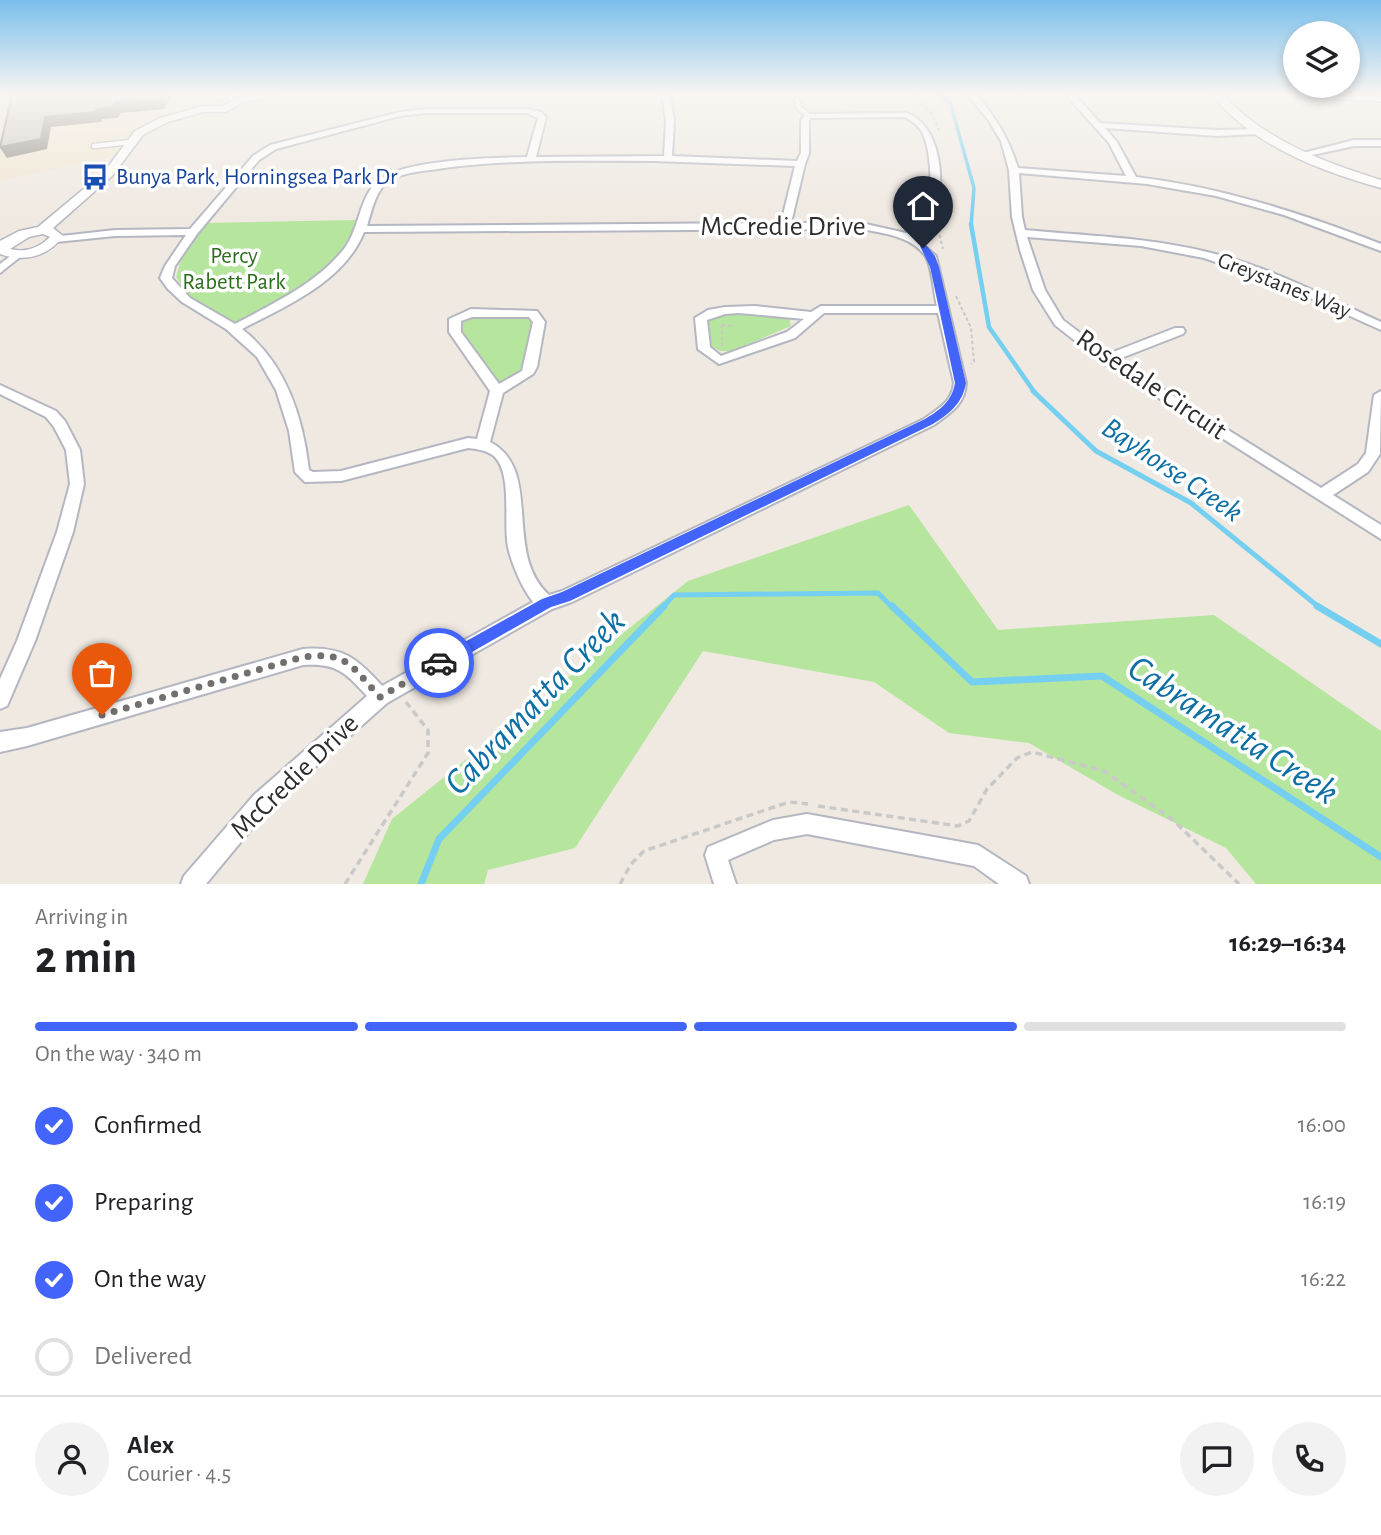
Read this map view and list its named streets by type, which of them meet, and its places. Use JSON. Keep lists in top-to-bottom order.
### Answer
{
  "streets": {
    "street": ["McCredie Drive", "Greystanes Way", "Rosedale Circuit"]
  },
  "crossings": [
    ["Greystanes Way", "Rosedale Circuit"]
  ],
  "water": ["Bayhorse Creek", "Cabramatta Creek"],
  "parks": ["Percy Rabett Park"],
  "places": {
    "bus stop": ["Bunya Park, Horningsea Park Dr"]
  },
  "page": {
    "heading": ["2 min", "Arriving in", "16:29–16:34"],
    "panel": ["Alex", "Courier · 4.5"],
    "bar": "On the way · 340 m",
    "list": [
      ["Confirmed", "16:00"],
      ["Preparing", "16:19"],
      ["On the way", "16:22"],
      "Delivered"
    ]
  }
}
